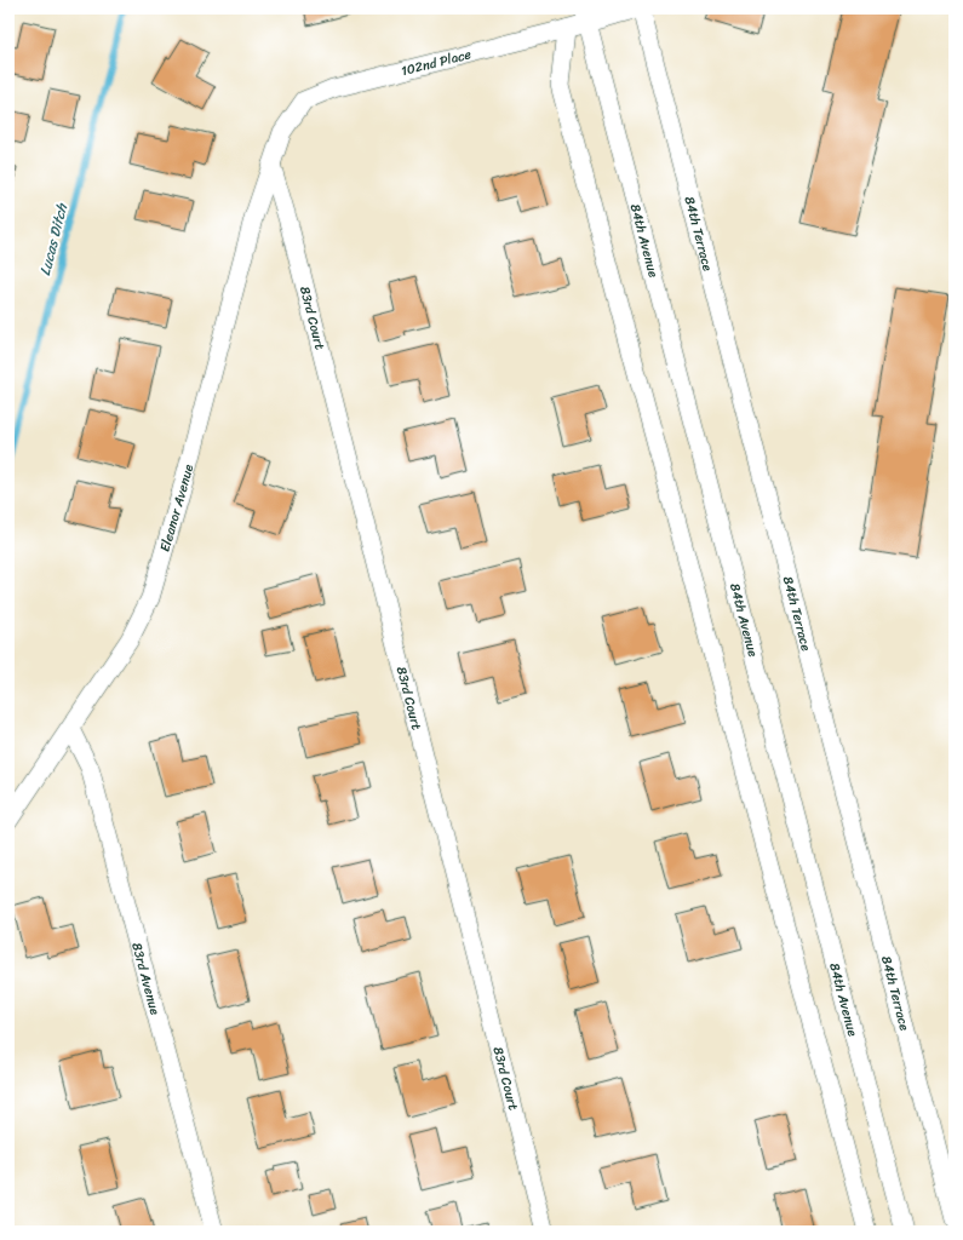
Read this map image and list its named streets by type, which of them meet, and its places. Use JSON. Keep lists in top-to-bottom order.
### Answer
{
  "streets": {
    "street": [
      "102nd Place",
      "84th Terrace",
      "84th Avenue",
      "83rd Court",
      "Eleanor Avenue",
      "83rd Avenue"
    ]
  },
  "crossings": [
    ["102nd Place", "84th Terrace"],
    ["102nd Place", "84th Avenue"],
    ["102nd Place", "83rd Court"],
    ["102nd Place", "Eleanor Avenue"],
    ["83rd Court", "Eleanor Avenue"],
    ["Eleanor Avenue", "83rd Avenue"]
  ],
  "water": ["Lucas Ditch"]
}
